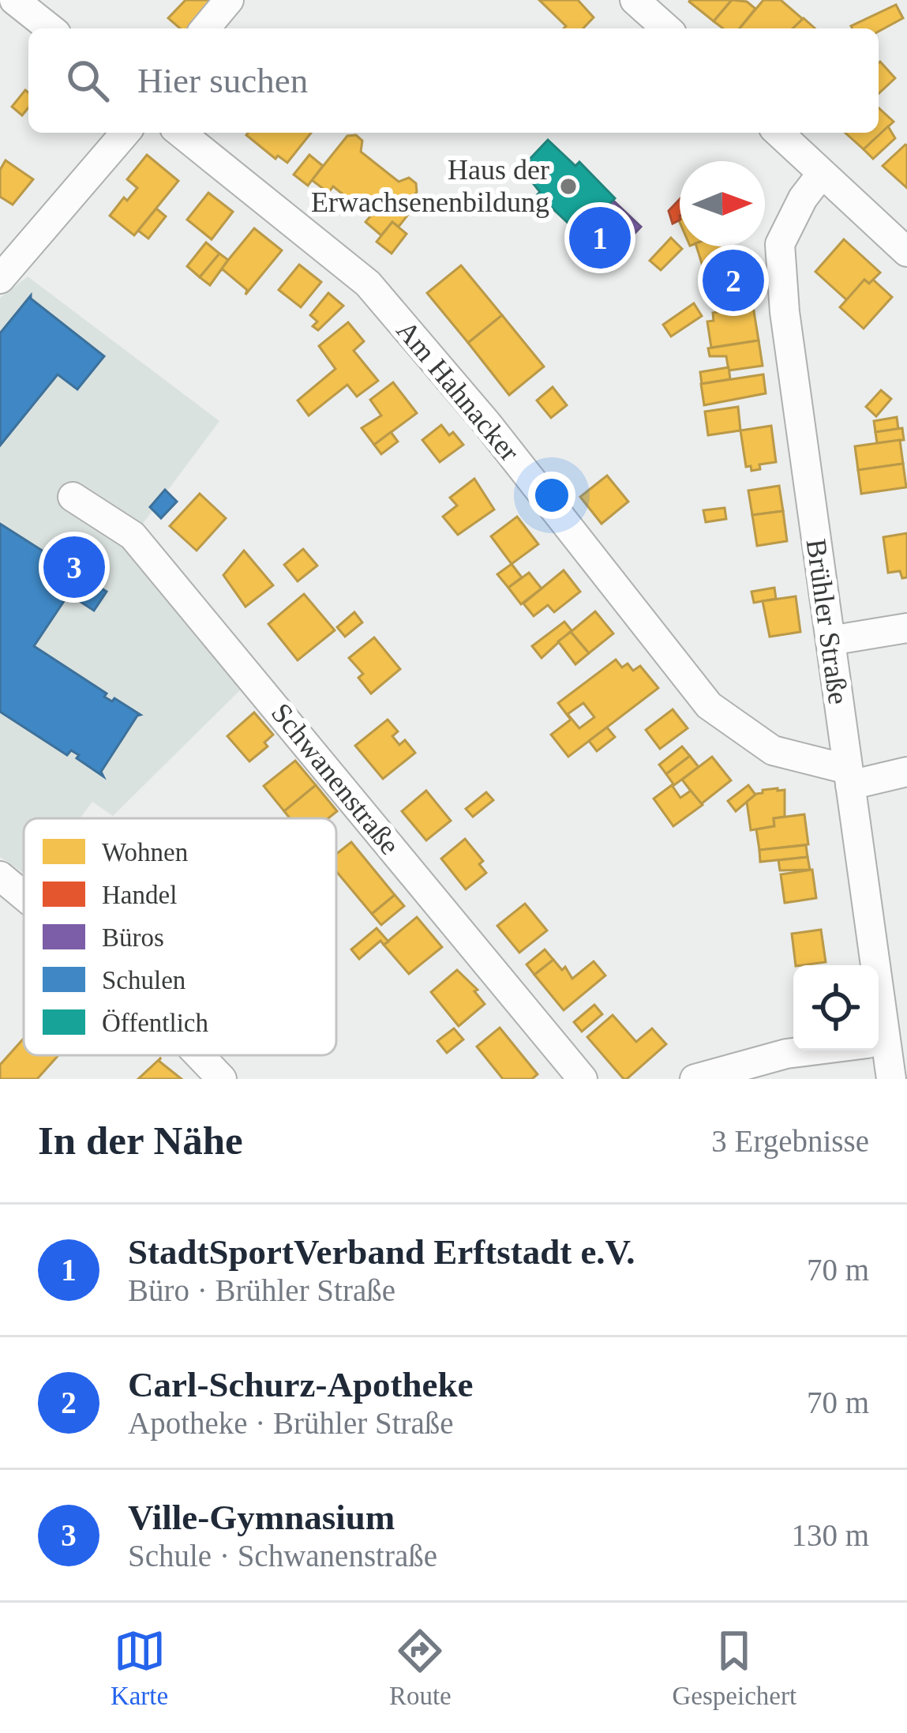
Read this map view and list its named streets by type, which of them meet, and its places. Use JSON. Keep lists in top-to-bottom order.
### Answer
{
  "streets": {
    "street": ["Am Hahnacker", "Brühler Straße", "Schwanenstraße"]
  },
  "crossings": [
    ["Am Hahnacker", "Brühler Straße"]
  ],
  "places": ["Haus der Erwachsenenbildung"],
  "legend": [
    "Wohnen",
    "Handel",
    "Büros",
    "Schulen",
    "Öffentlich"
  ],
  "north": "right",
  "page": {
    "search": "Hier suchen",
    "pins": ["1", "2", "3"],
    "heading": ["In der Nähe", "3 Ergebnisse"],
    "list": [
      {
        "mark": "1",
        "name": "StadtSportVerband Erftstadt e.V.",
        "note": "Büro · Brühler Straße",
        "value": "70 m"
      },
      {
        "mark": "2",
        "name": "Carl-Schurz-Apotheke",
        "note": "Apotheke · Brühler Straße",
        "value": "70 m"
      },
      {
        "mark": "3",
        "name": "Ville-Gymnasium",
        "note": "Schule · Schwanenstraße",
        "value": "130 m"
      }
    ],
    "nav": ["Karte", "Route", "Gespeichert"]
  }
}
